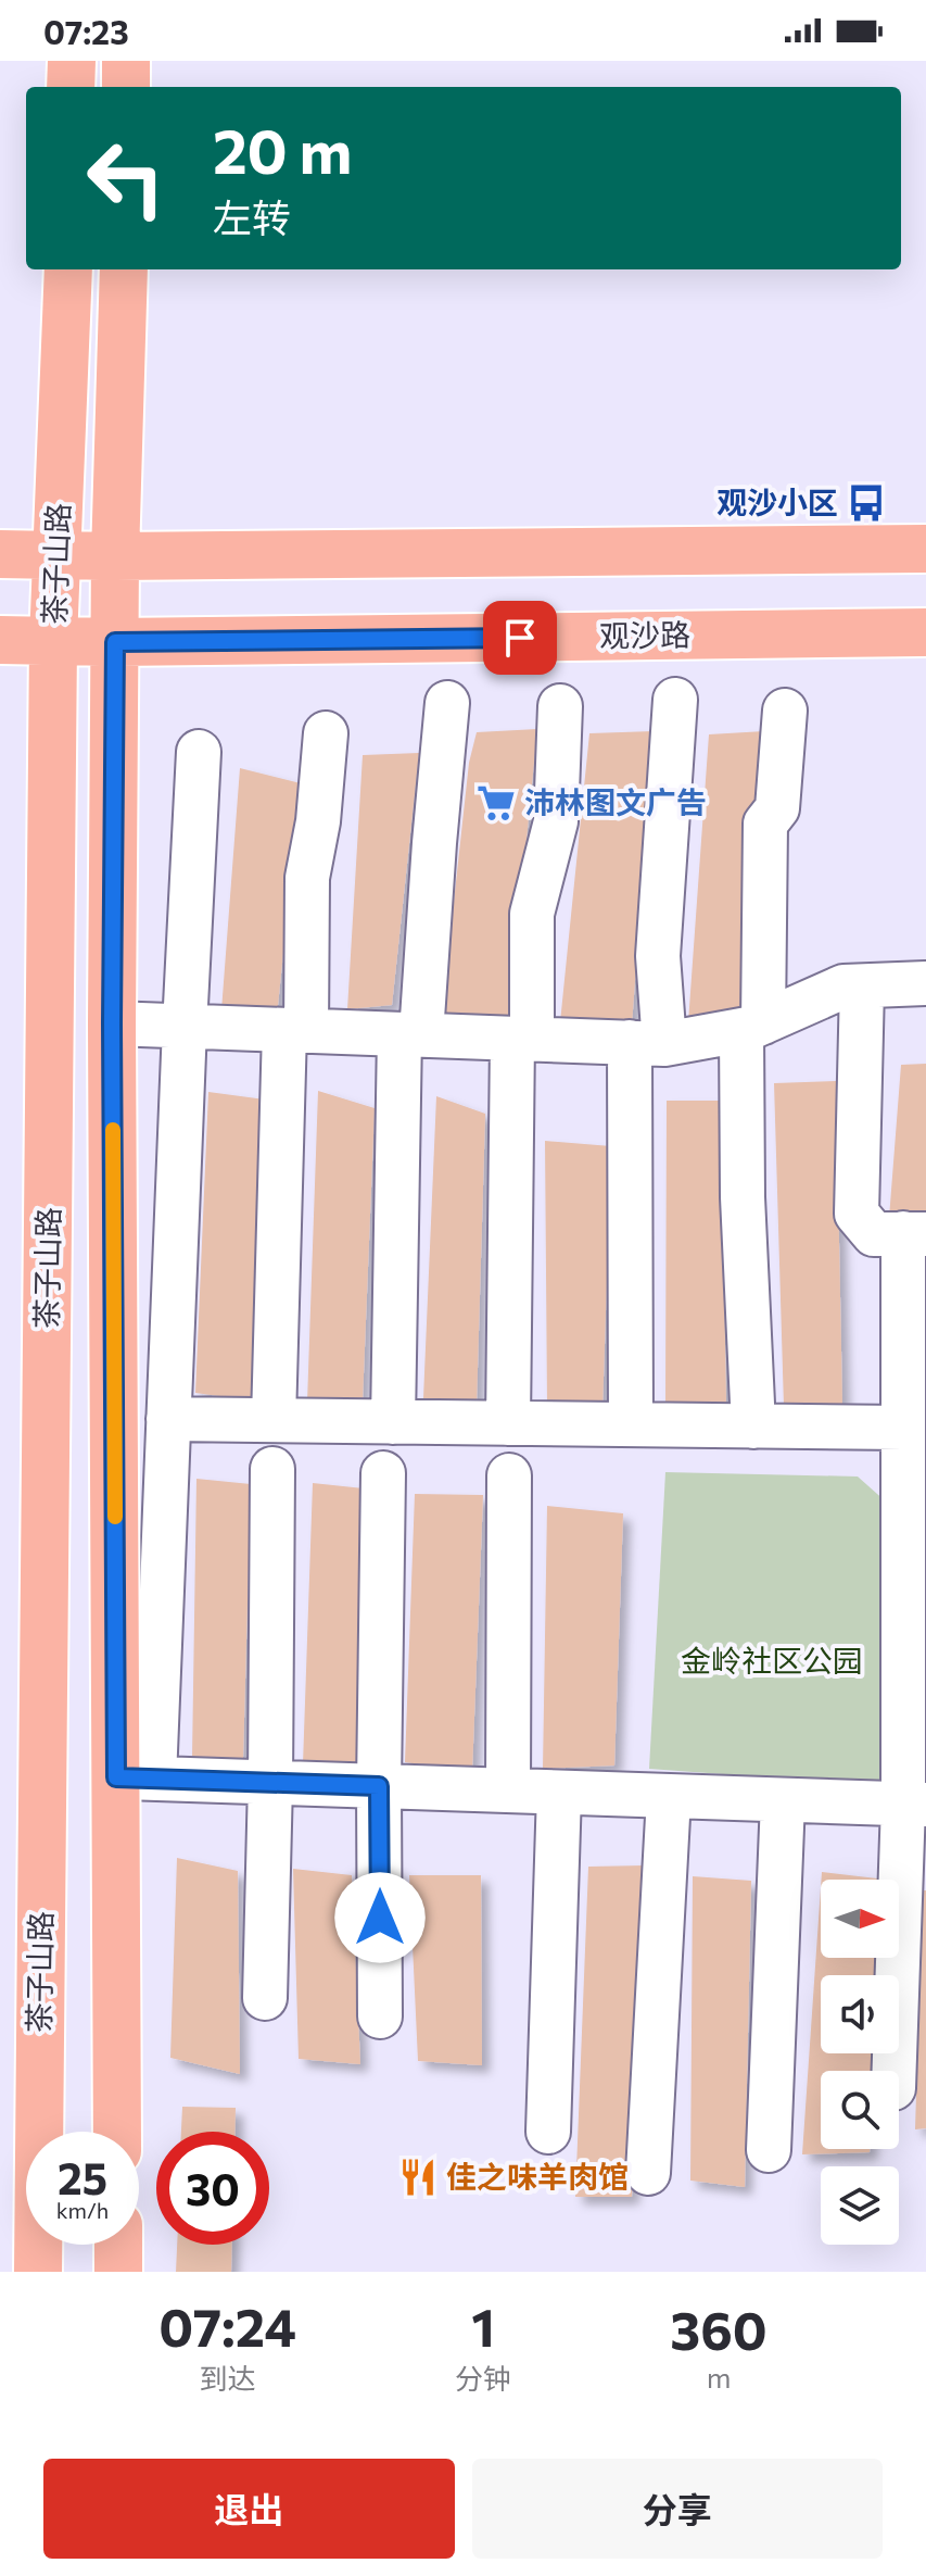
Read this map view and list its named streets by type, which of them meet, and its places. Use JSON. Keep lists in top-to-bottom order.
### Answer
{
  "streets": {
    "main road": ["茶子山路", "观沙路"]
  },
  "crossings": [
    ["茶子山路", "观沙路"]
  ],
  "parks": ["金岭社区公园"],
  "places": {
    "bus stop": ["观沙小区"],
    "supermarket": ["沛林图文广告"],
    "restaurant": ["佳之味羊肉馆"]
  },
  "north": "right",
  "page": {
    "status": "07:23",
    "turn": ["20 m", "左转"],
    "speed": "25 km/h",
    "limit": "30",
    "eta": [
      "07:24",
      "到达",
      "1",
      "分钟",
      "360",
      "m"
    ],
    "buttons": ["退出", "分享"]
  }
}
